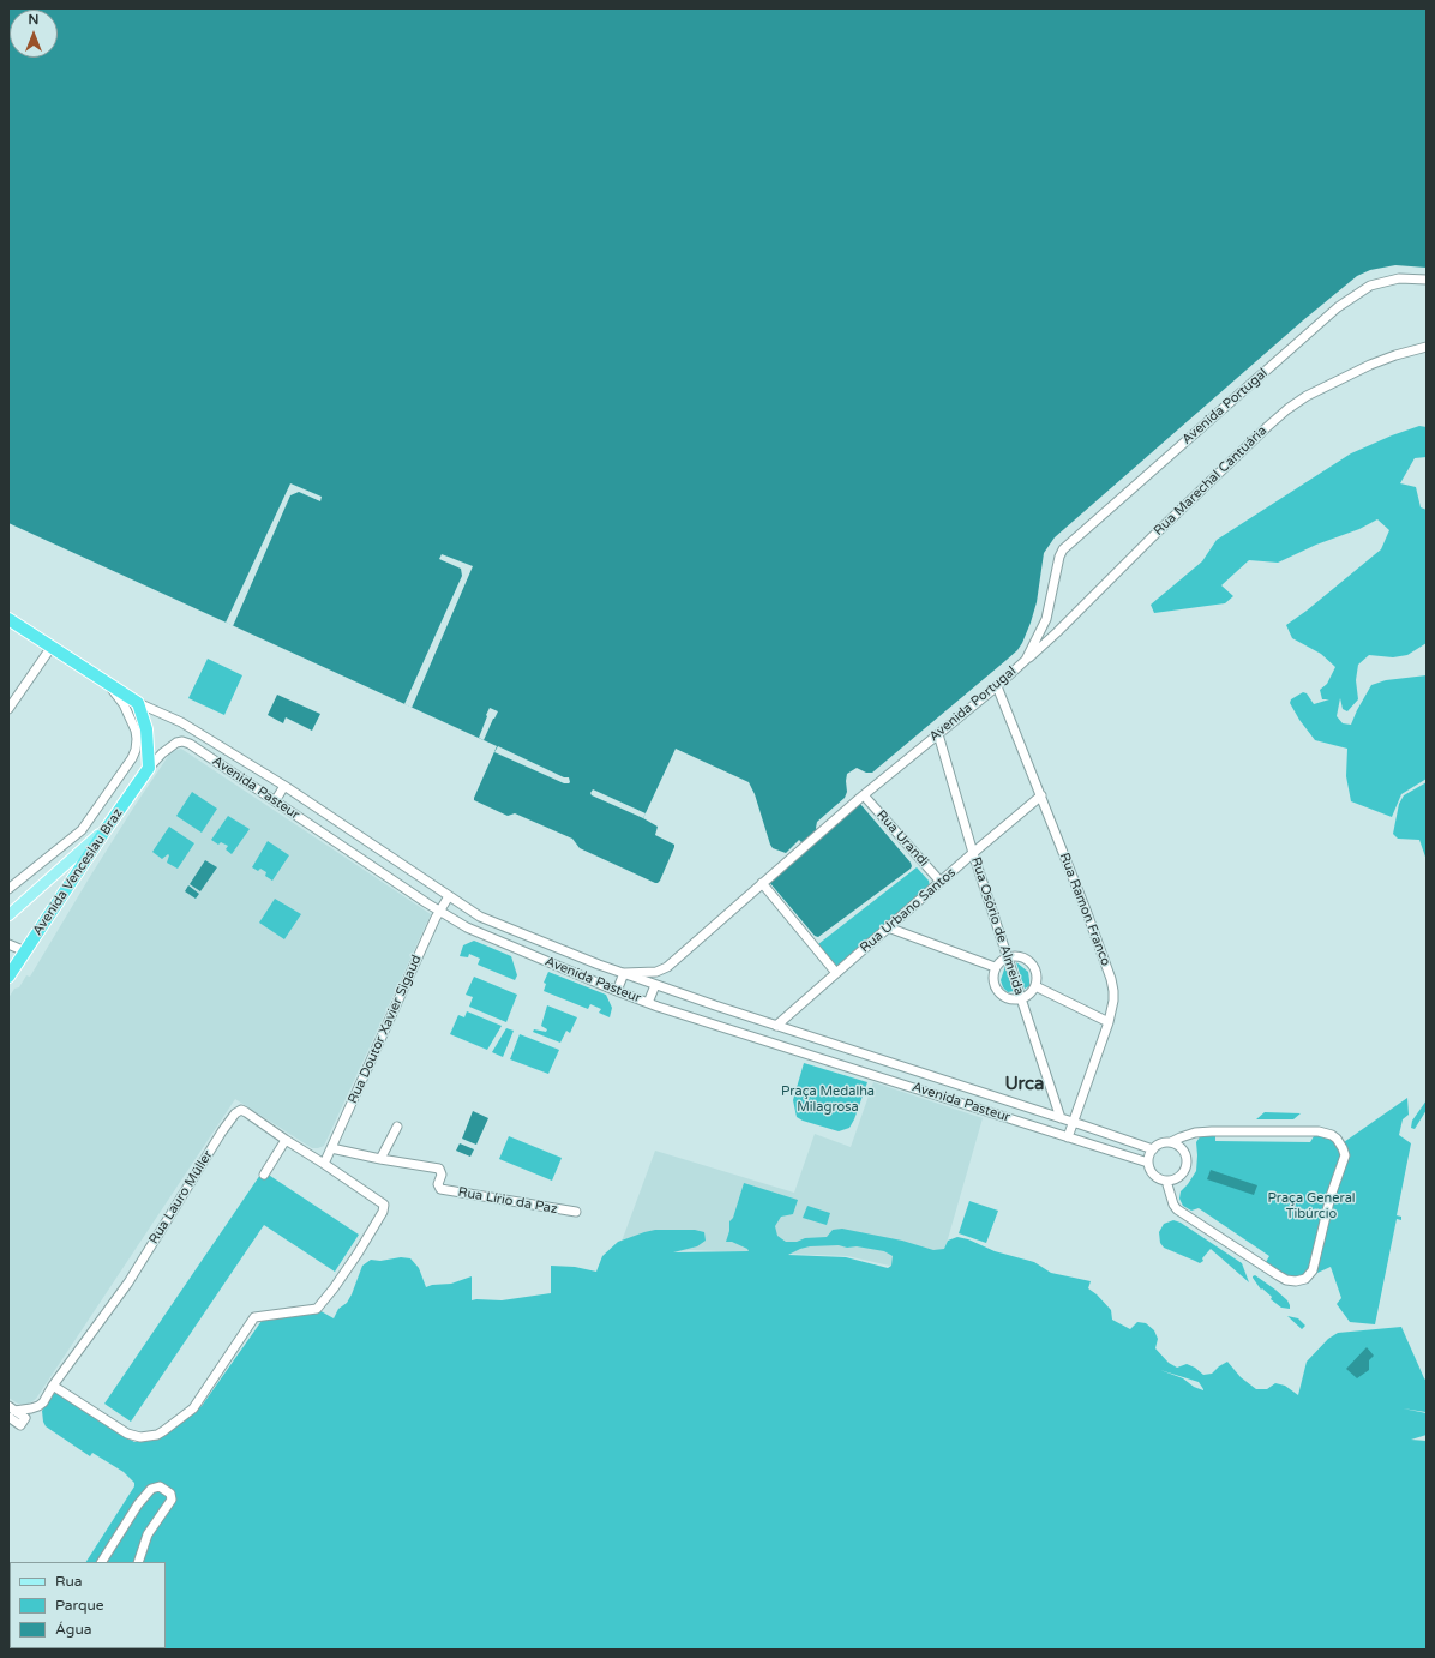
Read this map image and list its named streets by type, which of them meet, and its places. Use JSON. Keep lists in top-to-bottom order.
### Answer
{
  "streets": {
    "highway": ["Avenida Pasteur", "Avenida Venceslau Braz"],
    "street": [
      "Avenida Portugal",
      "Rua Marechal Cantuária",
      "Rua Urandi",
      "Rua Ramon Franco",
      "Rua Urbano Santos",
      "Rua Osório de Almeida",
      "Rua Doutor Xavier Sigaud",
      "Rua Lauro Müller",
      "Rua Lírio da Paz"
    ]
  },
  "crossings": [
    ["Avenida Portugal", "Rua Marechal Cantuária"],
    ["Avenida Portugal", "Avenida Pasteur"],
    ["Avenida Portugal", "Rua Urandi"],
    ["Avenida Portugal", "Rua Ramon Franco"],
    ["Avenida Portugal", "Rua Osório de Almeida"],
    ["Avenida Pasteur", "Avenida Venceslau Braz"],
    ["Avenida Pasteur", "Rua Ramon Franco"],
    ["Avenida Pasteur", "Rua Urbano Santos"],
    ["Avenida Pasteur", "Rua Osório de Almeida"],
    ["Avenida Pasteur", "Rua Doutor Xavier Sigaud"],
    ["Rua Urandi", "Rua Urbano Santos"],
    ["Rua Ramon Franco", "Rua Urbano Santos"],
    ["Rua Urbano Santos", "Rua Osório de Almeida"],
    ["Rua Doutor Xavier Sigaud", "Rua Lauro Müller"]
  ],
  "districts": ["Urca"],
  "parks": ["Praça Medalha Milagrosa", "Praça General Tibúrcio"],
  "legend": ["Rua", "Parque", "Água"],
  "north": "top"
}
